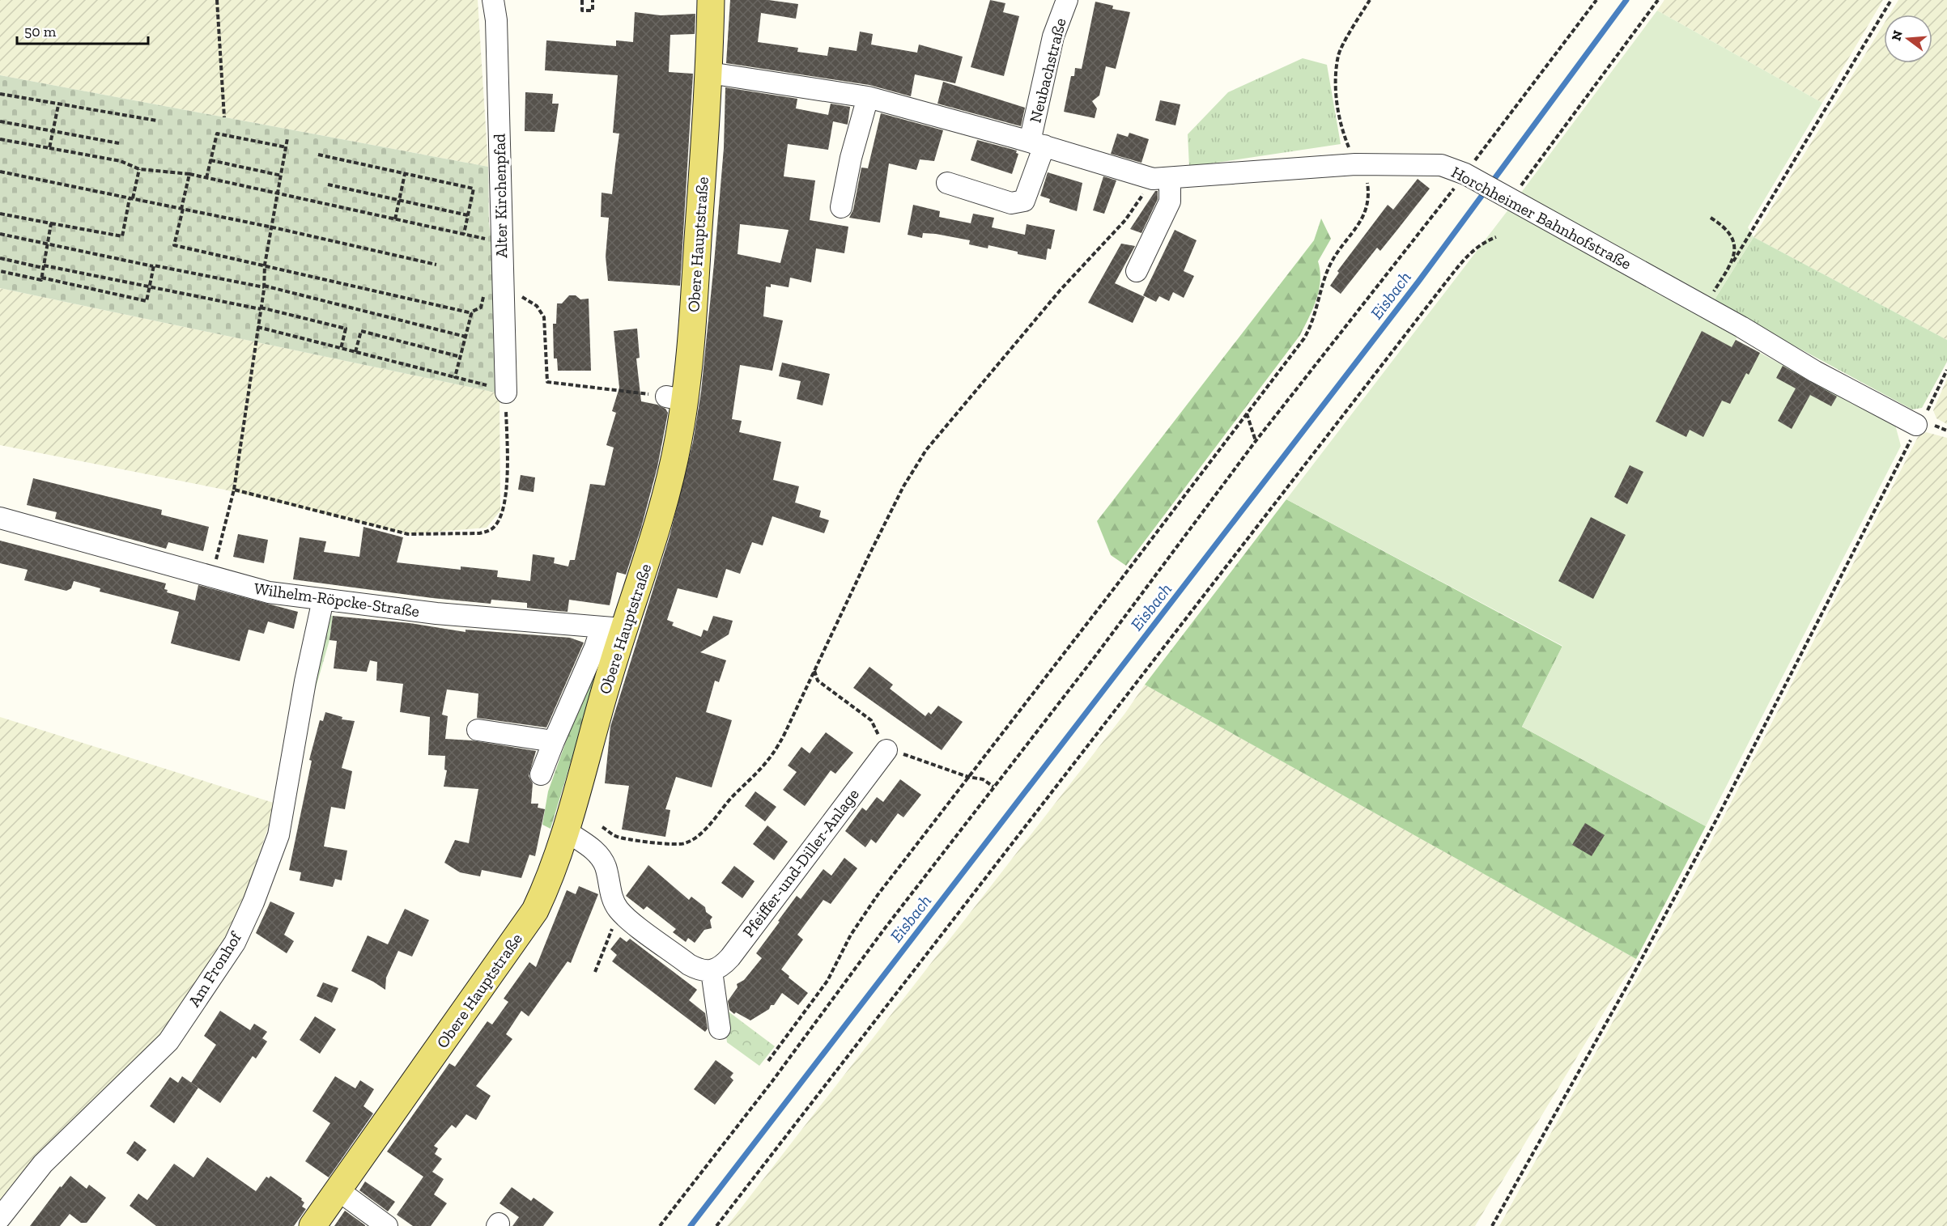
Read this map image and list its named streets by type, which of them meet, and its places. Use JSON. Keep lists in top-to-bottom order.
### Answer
{
  "streets": {
    "main road": ["Obere Hauptstraße"],
    "street": [
      "Neubachstraße",
      "Alter Kirchenpfad",
      "Horchheimer Bahnhofstraße",
      "Wilhelm-Röpcke-Straße",
      "Pfeiffer-und-Diller-Anlage",
      "Am Fronhof"
    ]
  },
  "crossings": [
    ["Neubachstraße", "Horchheimer Bahnhofstraße"],
    ["Horchheimer Bahnhofstraße", "Obere Hauptstraße"],
    ["Obere Hauptstraße", "Wilhelm-Röpcke-Straße"],
    ["Wilhelm-Röpcke-Straße", "Am Fronhof"]
  ],
  "water": ["Eisbach"],
  "scale_bar": "50 m",
  "north": "left"
}
